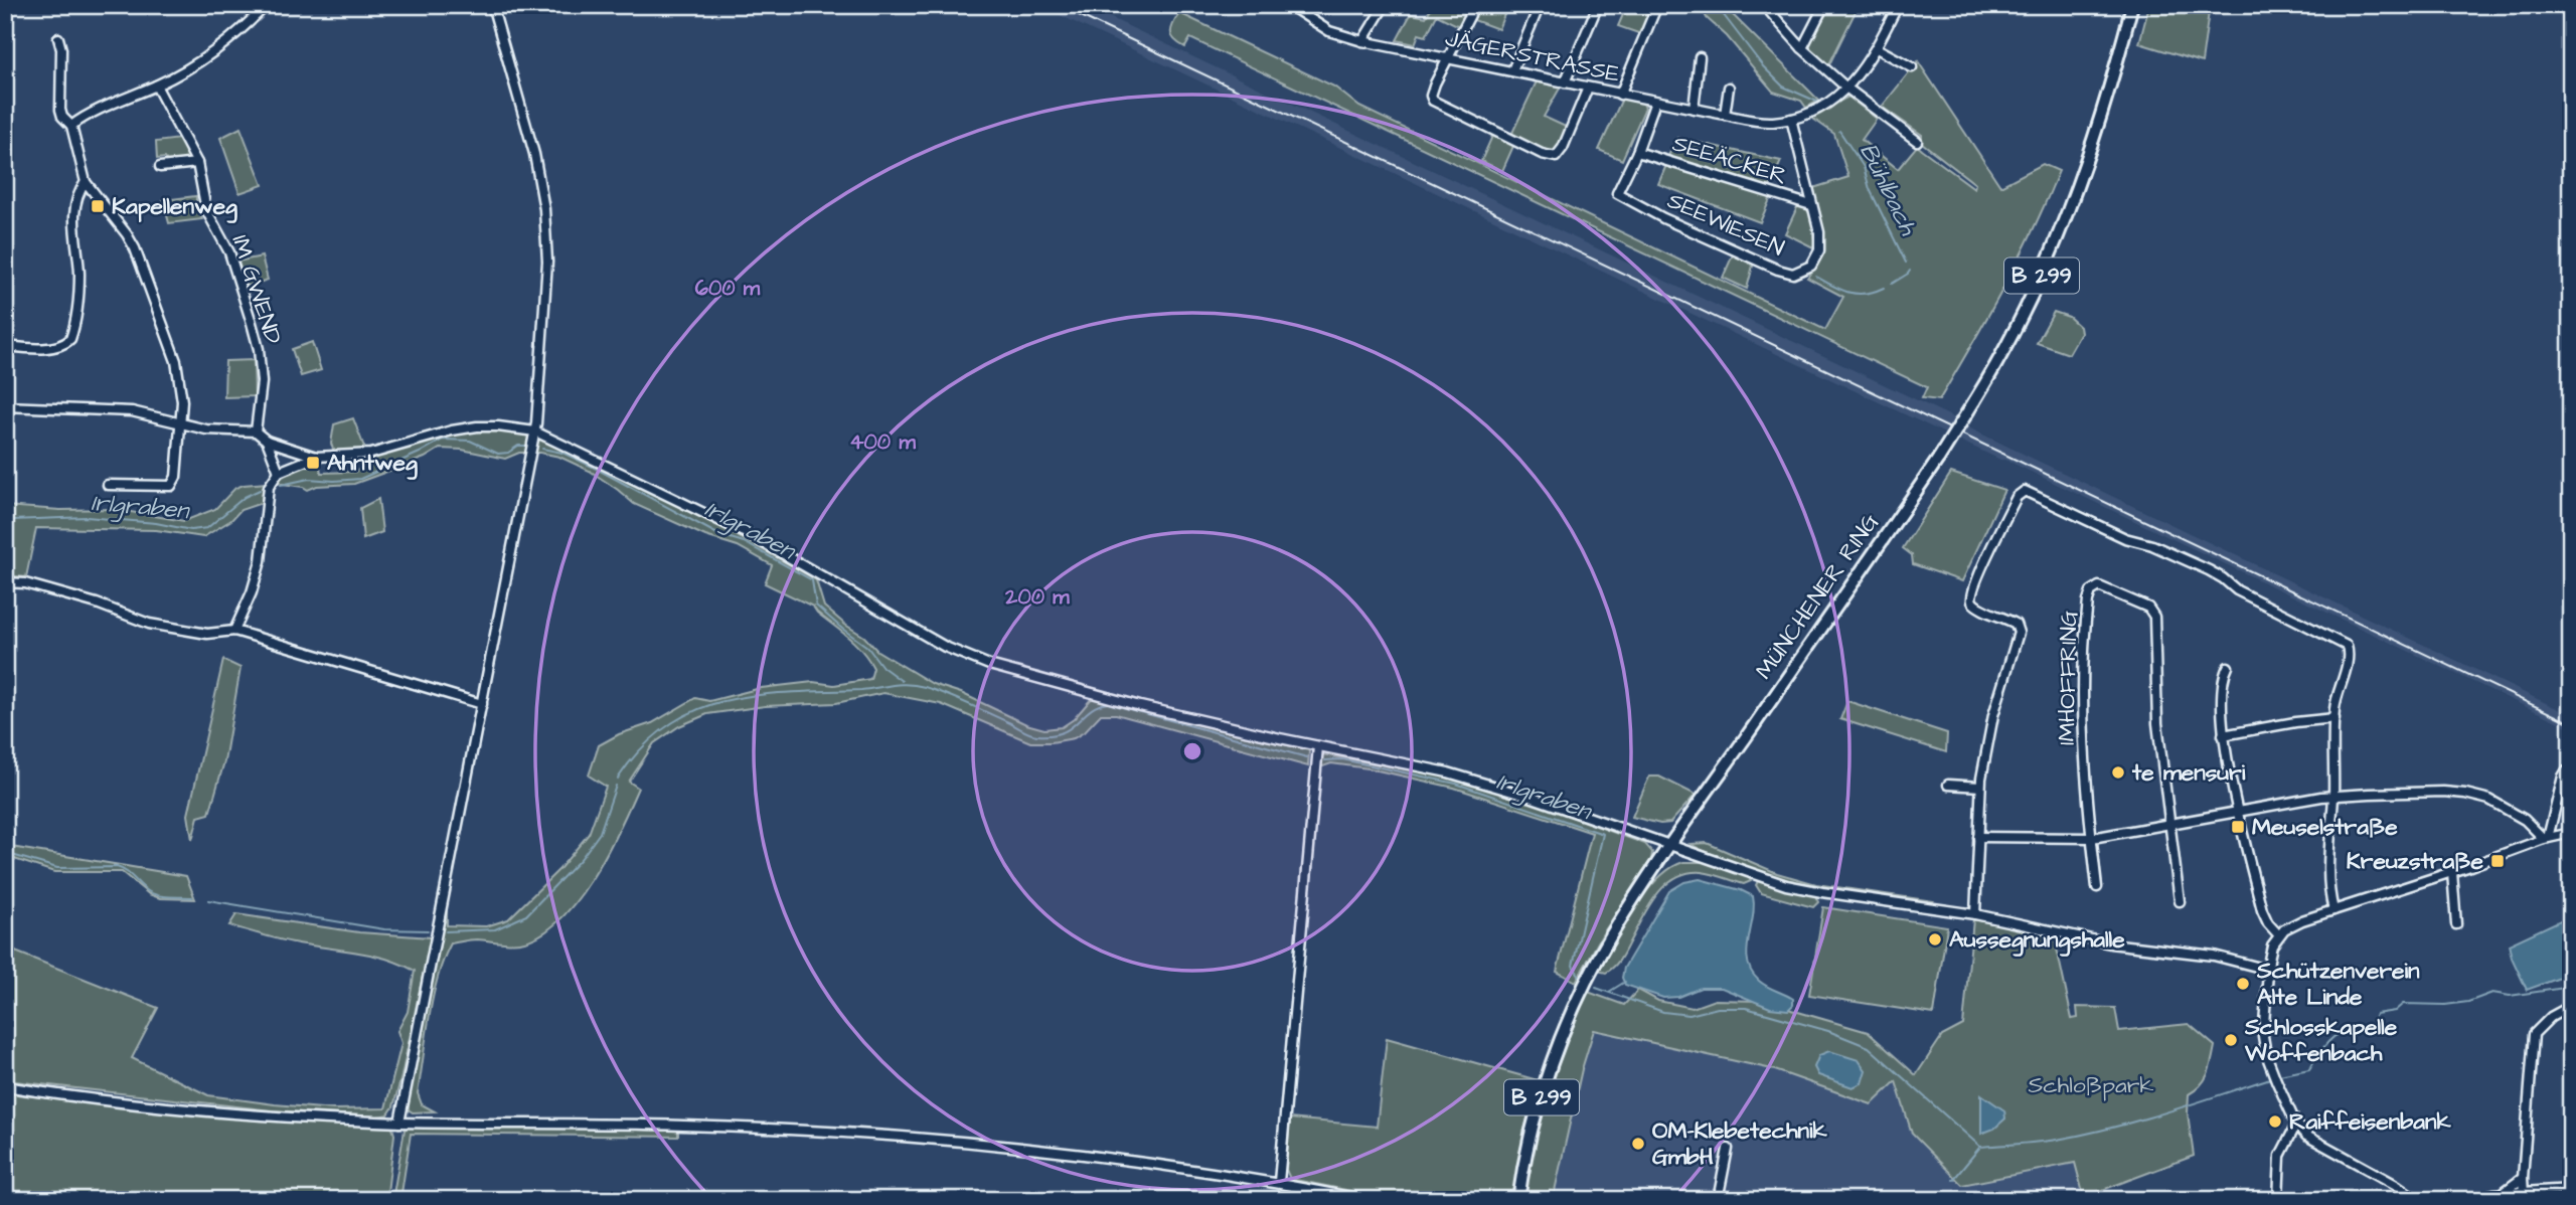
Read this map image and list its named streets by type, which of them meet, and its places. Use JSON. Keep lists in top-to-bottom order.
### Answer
{
  "streets": {
    "main road": ["B 299", "MÜNCHENER RING"],
    "street": [
      "JÄGERSTRASSE",
      "SEEÄCKER",
      "SEEWIESEN",
      "IM GWEND",
      "IMHOFFRING"
    ]
  },
  "crossings": [
    ["JÄGERSTRASSE", "SEEWIESEN"],
    ["SEEÄCKER", "SEEWIESEN"]
  ],
  "water": ["Bühlbach", "Irlgraben"],
  "parks": ["Schloßpark"],
  "places": {
    "transit": [
      "Kapellenweg",
      "Ahntweg",
      "Meuselstraße",
      "Kreuzstraße"
    ],
    "other": [
      "te mensuri",
      "Aussegnungshalle",
      "Schützenverein Alte Linde",
      "Schlosskapelle Woffenbach",
      "Raiffeisenbank",
      "OM-Klebetechnik GmbH"
    ]
  },
  "rings": ["600 m", "400 m", "200 m"]
}
